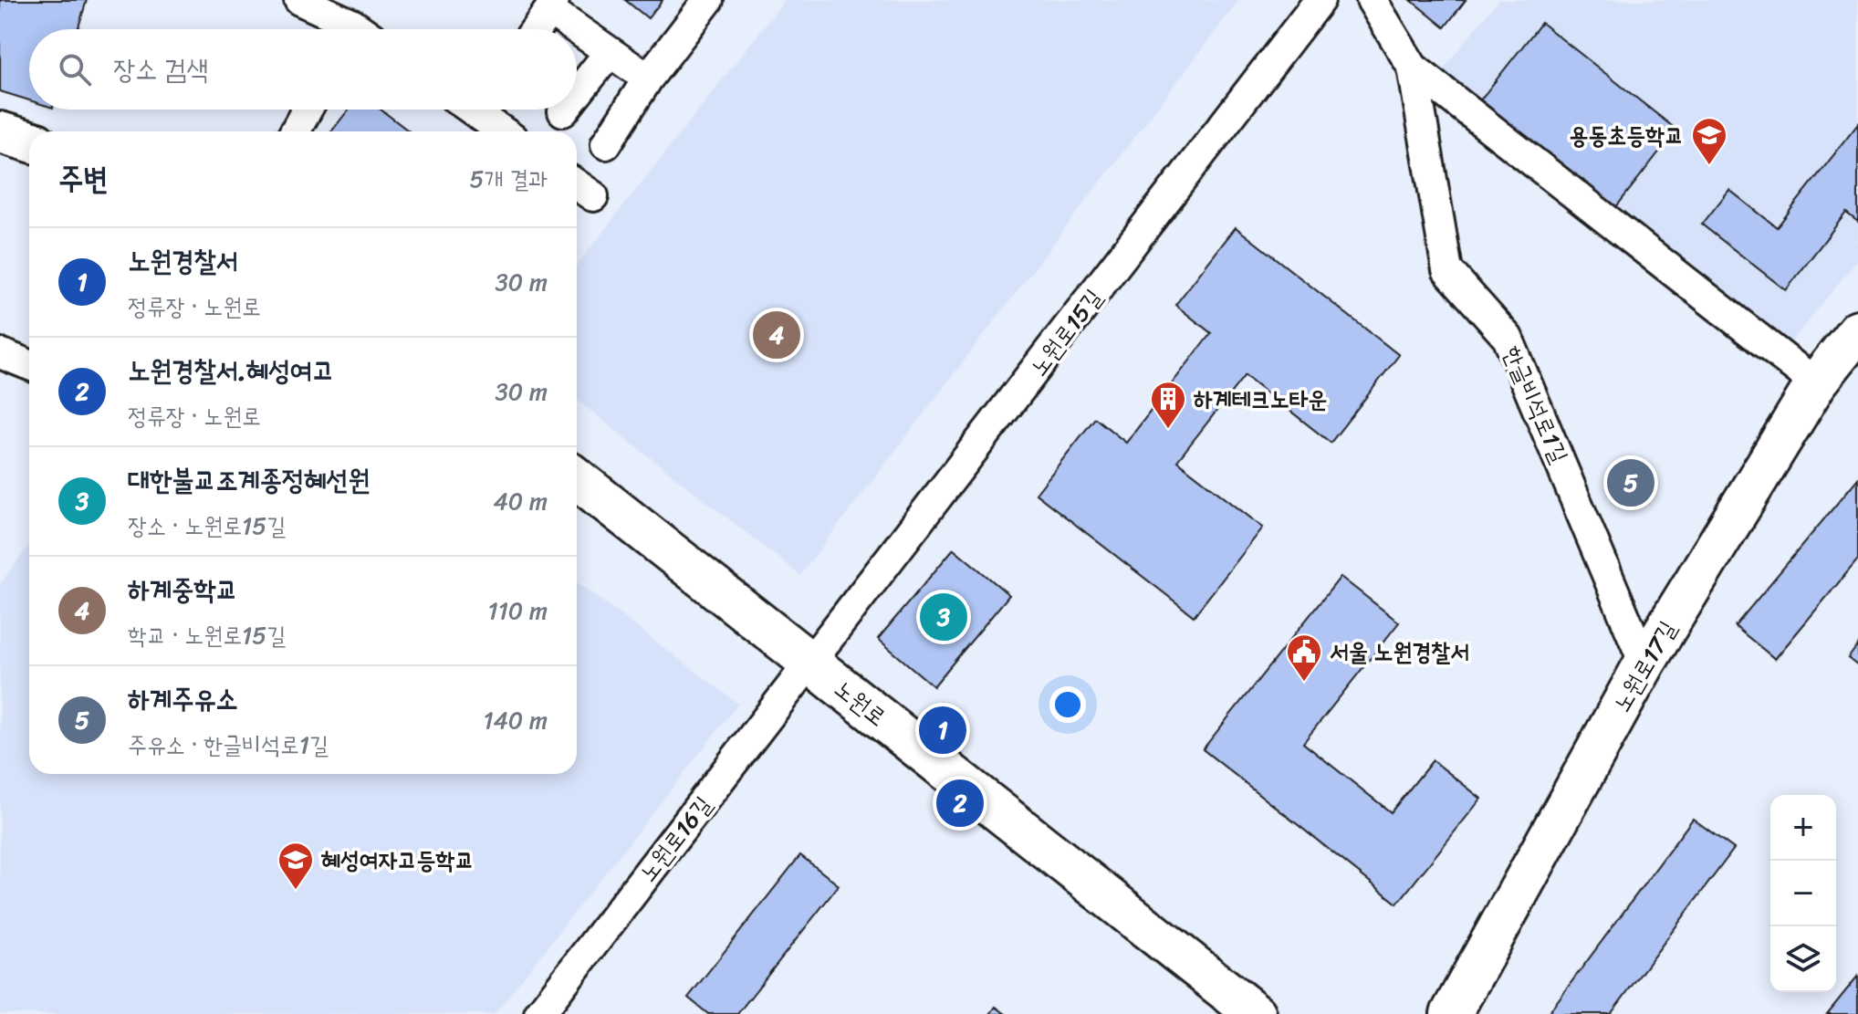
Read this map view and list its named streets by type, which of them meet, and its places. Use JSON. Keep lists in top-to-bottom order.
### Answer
{
  "streets": {
    "main road": ["노원로17길", "노원로"],
    "street": ["노원로15길", "한글비석로1길", "노원로16길"]
  },
  "crossings": [
    ["노원로15길", "노원로"],
    ["노원로15길", "노원로16길"],
    ["한글비석로1길", "노원로17길"],
    ["노원로", "노원로16길"]
  ],
  "places": {
    "school or university": ["용동초등학교", "혜성여자고등학교"],
    "building": ["하계테크노타운"],
    "public building": ["서울 노원경찰서"]
  },
  "page": {
    "search": "장소 검색",
    "heading": ["주변", "5개 결과"],
    "list": [
      {
        "mark": "1",
        "name": "노원경찰서",
        "note": "정류장 · 노원로",
        "value": "30 m"
      },
      {
        "mark": "2",
        "name": "노원경찰서.혜성여고",
        "note": "정류장 · 노원로",
        "value": "30 m"
      },
      {
        "mark": "3",
        "name": "대한불교조계종정혜선원",
        "note": "장소 · 노원로15길",
        "value": "40 m"
      },
      {
        "mark": "4",
        "name": "하계중학교",
        "note": "학교 · 노원로15길",
        "value": "110 m"
      },
      {
        "mark": "5",
        "name": "하계주유소",
        "note": "주유소 · 한글비석로1길",
        "value": "140 m"
      }
    ],
    "pins": [
      "4",
      "5",
      "3",
      "1",
      "2"
    ],
    "map_buttons": ["+", "−"]
  }
}
